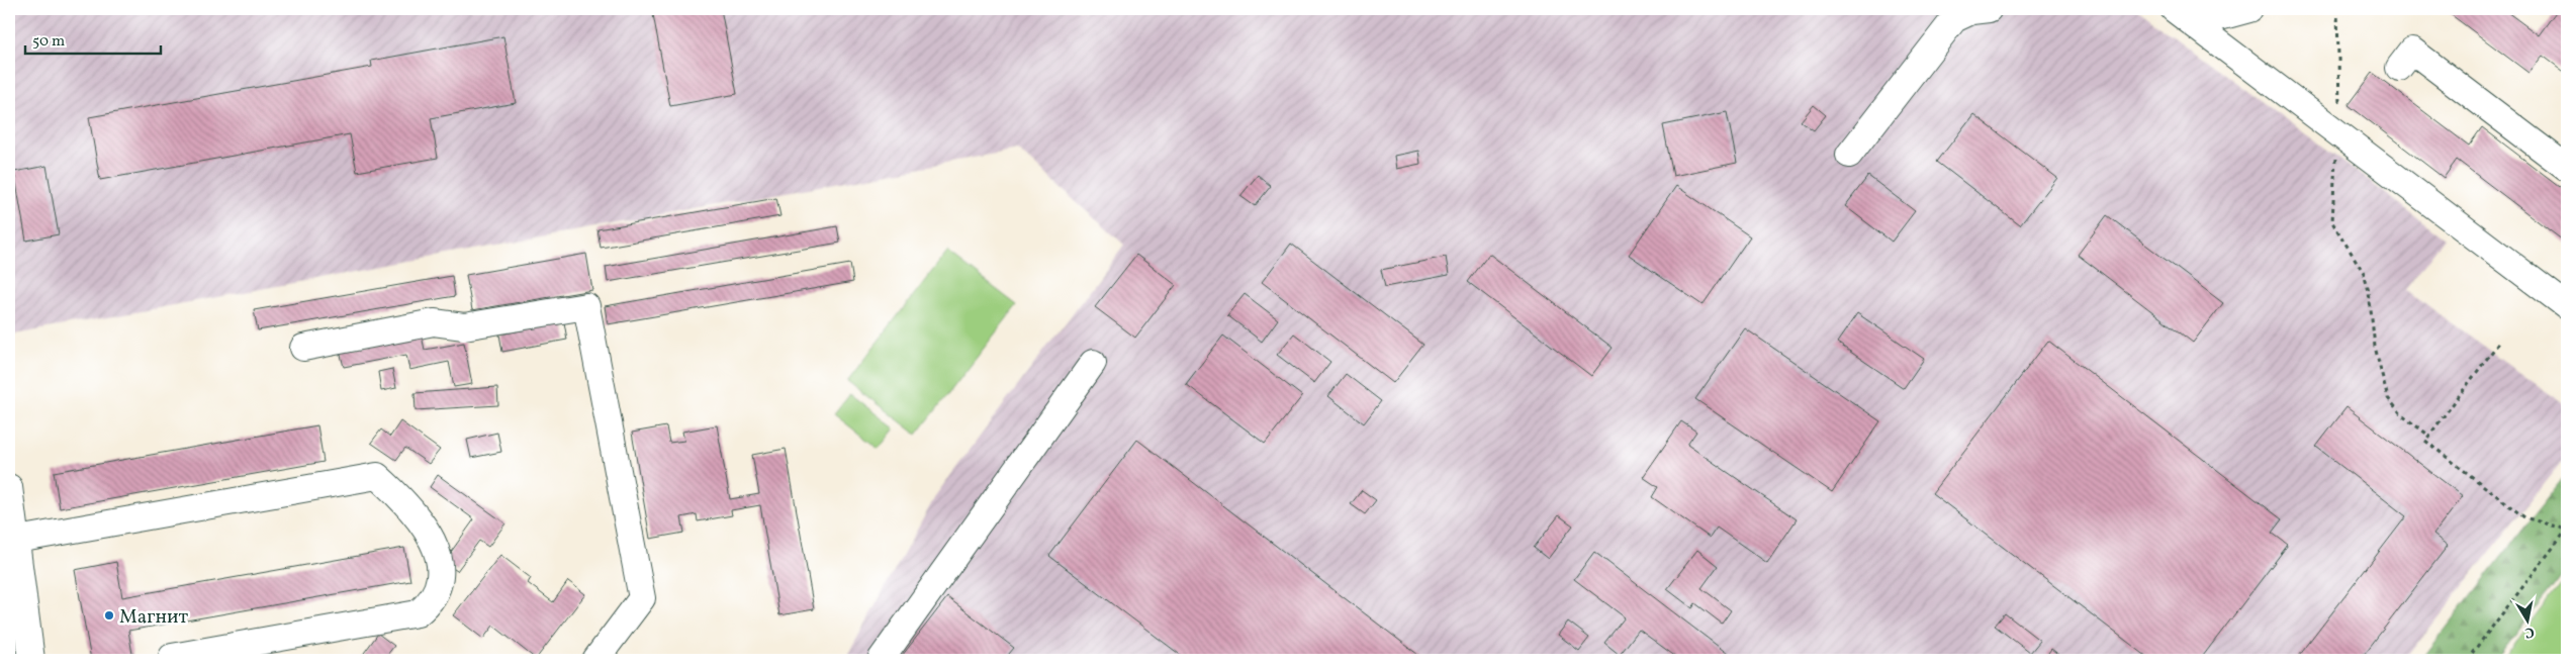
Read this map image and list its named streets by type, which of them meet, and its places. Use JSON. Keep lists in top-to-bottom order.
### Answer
{
  "places": ["Магнит"],
  "scale_bar": "50 m",
  "north": "bottom"
}
